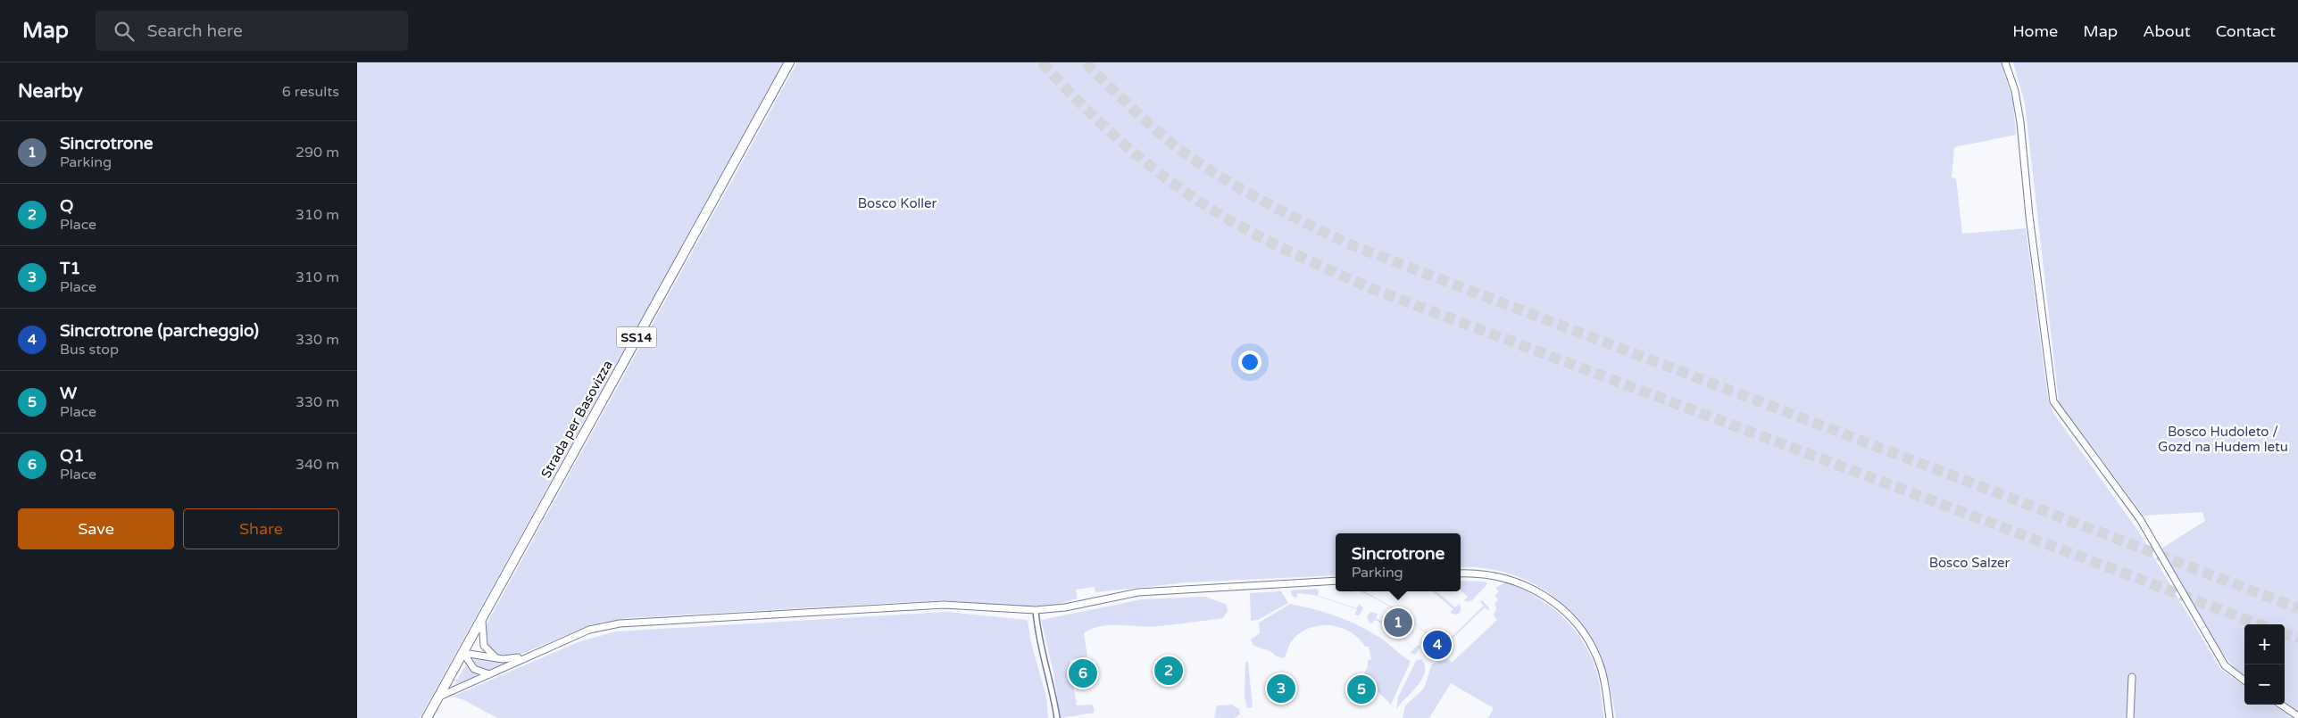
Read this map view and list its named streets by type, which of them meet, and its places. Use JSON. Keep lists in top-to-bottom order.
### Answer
{
  "streets": {
    "main road": ["SS14", "Strada per Basovizza"]
  },
  "parks": ["Bosco Koller", "Bosco Hudoleto / Gozd na Hudem letu", "Bosco Salzer"],
  "page": {
    "header": "Map",
    "search": "Search here",
    "nav": [
      "Home",
      "Map",
      "About",
      "Contact"
    ],
    "heading": ["Nearby", "6 results"],
    "list": [
      {
        "mark": "1",
        "name": "Sincrotrone",
        "note": "Parking",
        "value": "290 m"
      },
      {
        "mark": "2",
        "name": "Q",
        "note": "Place",
        "value": "310 m"
      },
      {
        "mark": "3",
        "name": "T1",
        "note": "Place",
        "value": "310 m"
      },
      {
        "mark": "4",
        "name": "Sincrotrone (parcheggio)",
        "note": "Bus stop",
        "value": "330 m"
      },
      {
        "mark": "5",
        "name": "W",
        "note": "Place",
        "value": "330 m"
      },
      {
        "mark": "6",
        "name": "Q1",
        "note": "Place",
        "value": "340 m"
      }
    ],
    "buttons": ["Save", "Share"],
    "popup": ["Sincrotrone", "Parking"],
    "pins": [
      "1",
      "4",
      "2",
      "6",
      "3",
      "5"
    ],
    "map_buttons": ["+", "−"]
  }
}
